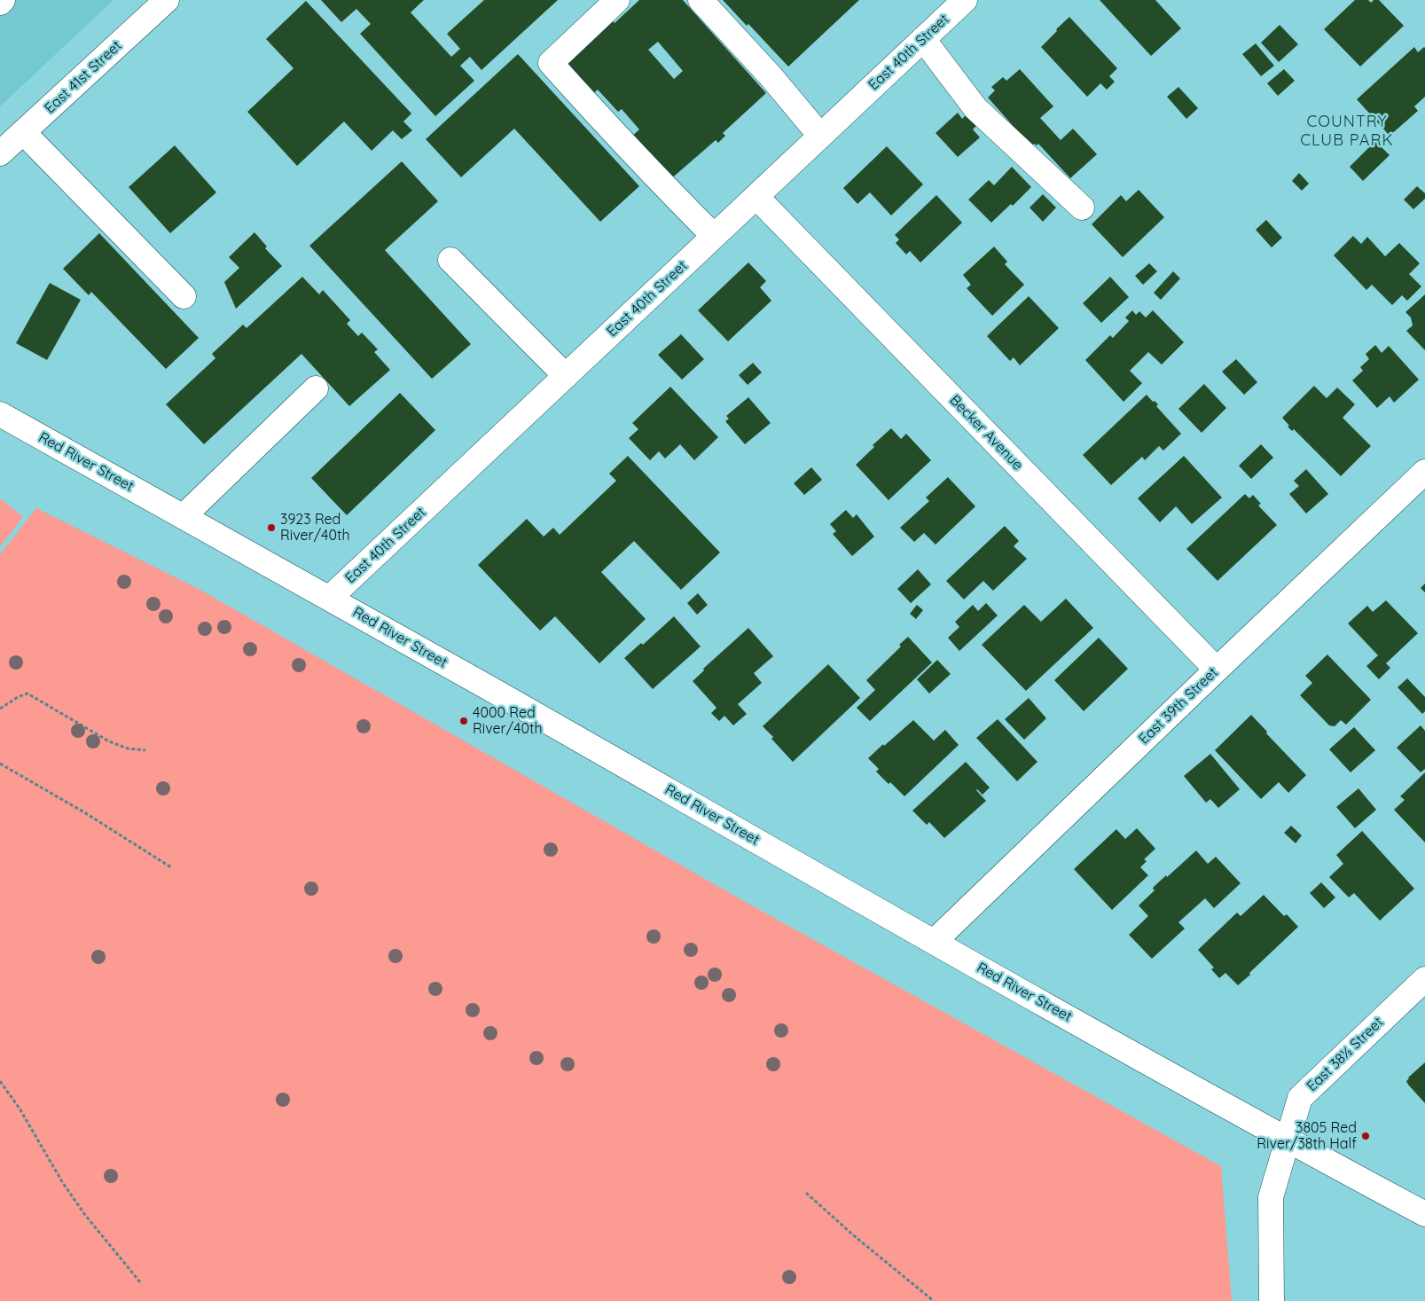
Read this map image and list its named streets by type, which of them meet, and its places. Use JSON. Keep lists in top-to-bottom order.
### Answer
{
  "streets": {
    "street": [
      "East 40th Street",
      "East 41st Street",
      "Becker Avenue",
      "Red River Street",
      "East 39th Street",
      "East 38½ Street"
    ]
  },
  "crossings": [
    ["East 40th Street", "Becker Avenue"],
    ["East 40th Street", "Red River Street"],
    ["Becker Avenue", "East 39th Street"],
    ["Red River Street", "East 39th Street"],
    ["Red River Street", "East 38½ Street"]
  ],
  "districts": ["COUNTRY CLUB PARK"],
  "places": ["3923 Red River/40th", "4000 Red River/40th", "3805 Red River/38th Half"]
}
